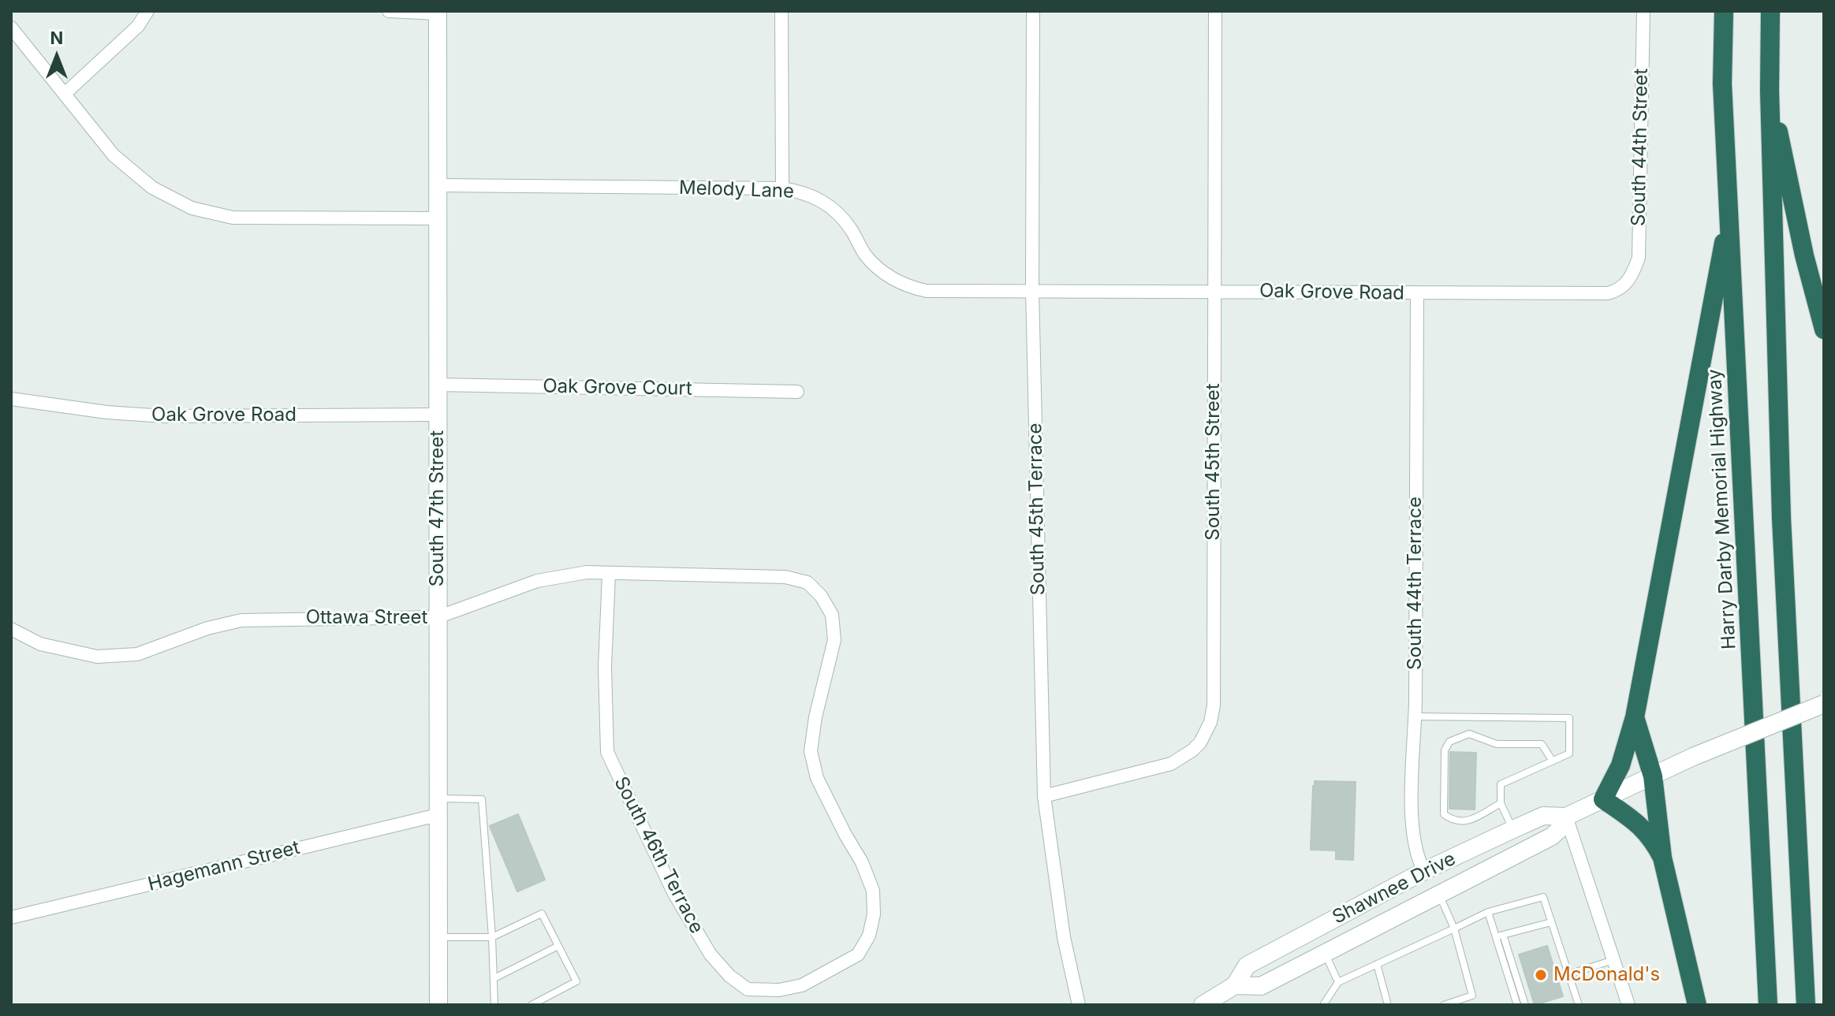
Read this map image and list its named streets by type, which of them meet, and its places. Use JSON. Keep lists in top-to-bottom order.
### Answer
{
  "streets": {
    "highway": ["Harry Darby Memorial Highway"],
    "main road": ["South 47th Street", "Shawnee Drive"],
    "street": [
      "South 44th Street",
      "Melody Lane",
      "Oak Grove Road",
      "Oak Grove Court",
      "South 45th Street",
      "South 45th Terrace",
      "South 44th Terrace",
      "Ottawa Street",
      "South 46th Terrace",
      "Hagemann Street"
    ]
  },
  "crossings": [
    ["South 44th Street", "Oak Grove Road"],
    ["Melody Lane", "Oak Grove Road"],
    ["Melody Lane", "South 47th Street"],
    ["Melody Lane", "South 45th Terrace"],
    ["Oak Grove Road", "South 45th Street"],
    ["Oak Grove Road", "South 47th Street"],
    ["Oak Grove Road", "South 45th Terrace"],
    ["Oak Grove Road", "South 44th Terrace"],
    ["Oak Grove Court", "South 47th Street"],
    ["South 45th Street", "South 45th Terrace"],
    ["South 47th Street", "Ottawa Street"],
    ["South 47th Street", "Hagemann Street"],
    ["South 44th Terrace", "Shawnee Drive"],
    ["Ottawa Street", "South 46th Terrace"]
  ],
  "places": ["McDonald's"],
  "north": "top"
}
